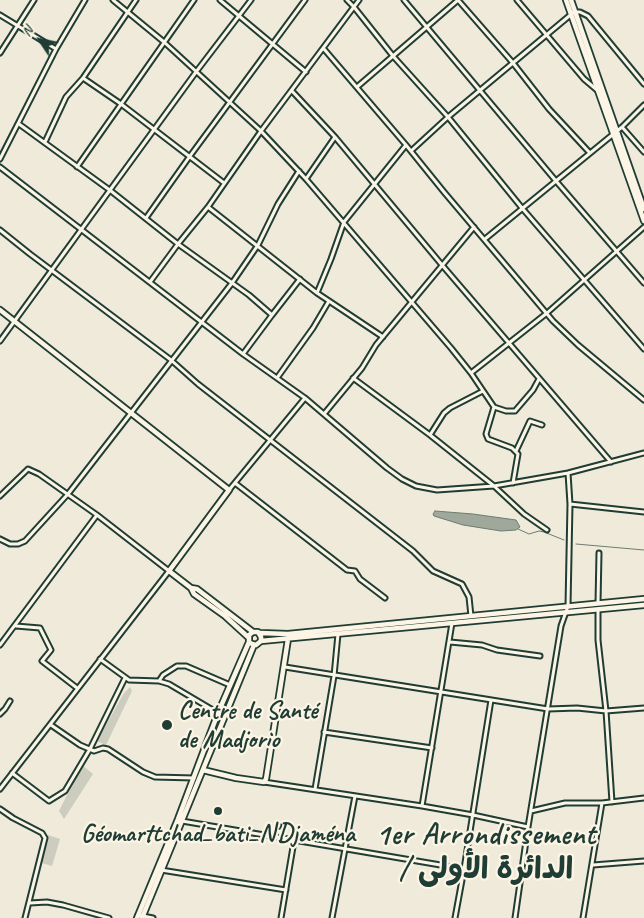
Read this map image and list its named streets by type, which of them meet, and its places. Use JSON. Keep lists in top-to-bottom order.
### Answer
{
  "districts": ["1er Arrondissement / الدائرة الأولى"],
  "places": ["Centre de Santé de Madjorio", "Géomarttchad_bati_N'Djaména"],
  "north": "top left"
}
